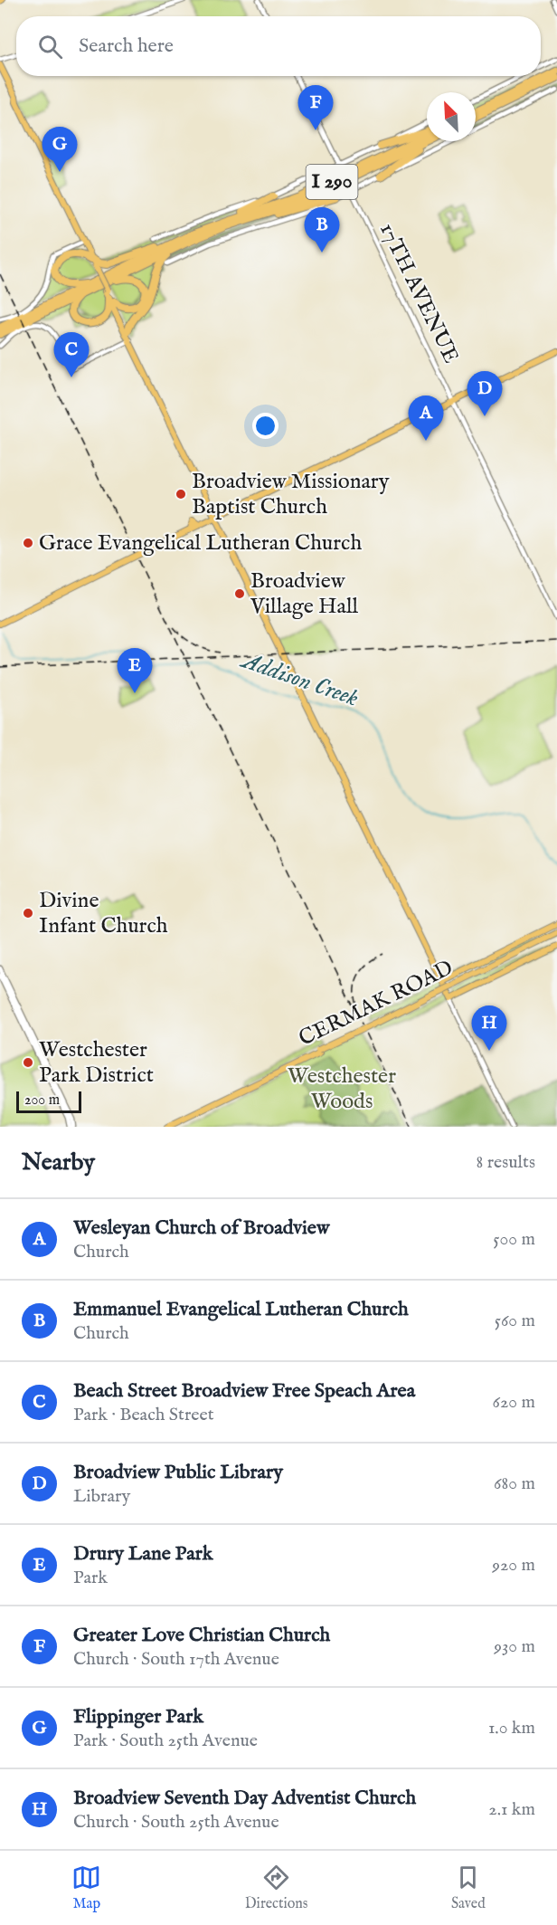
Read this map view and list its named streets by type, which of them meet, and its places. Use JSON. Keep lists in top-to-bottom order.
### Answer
{
  "streets": {
    "highway": ["I 290"],
    "main road": ["CERMAK ROAD"],
    "street": ["17TH AVENUE"]
  },
  "water": ["Addison Creek"],
  "parks": ["Westchester Woods"],
  "places": [
    "Broadview Missionary Baptist Church",
    "Grace Evangelical Lutheran Church",
    "Broadview Village Hall",
    "Divine Infant Church",
    "Westchester Park District"
  ],
  "scale_bar": "200 m",
  "north": "top left",
  "page": {
    "search": "Search here",
    "pins": [
      "F",
      "G",
      "B",
      "C",
      "D",
      "A",
      "E",
      "H"
    ],
    "scale": "200 m",
    "heading": ["Nearby", "8 results"],
    "list": [
      {
        "mark": "A",
        "name": "Wesleyan Church of Broadview",
        "note": "Church",
        "value": "500 m"
      },
      {
        "mark": "B",
        "name": "Emmanuel Evangelical Lutheran Church",
        "note": "Church",
        "value": "560 m"
      },
      {
        "mark": "C",
        "name": "Beach Street Broadview Free Speach Area",
        "note": "Park · Beach Street",
        "value": "620 m"
      },
      {
        "mark": "D",
        "name": "Broadview Public Library",
        "note": "Library",
        "value": "680 m"
      },
      {
        "mark": "E",
        "name": "Drury Lane Park",
        "note": "Park",
        "value": "920 m"
      },
      {
        "mark": "F",
        "name": "Greater Love Christian Church",
        "note": "Church · South 17th Avenue",
        "value": "930 m"
      },
      {
        "mark": "G",
        "name": "Flippinger Park",
        "note": "Park · South 25th Avenue",
        "value": "1.0 km"
      },
      {
        "mark": "H",
        "name": "Broadview Seventh Day Adventist Church",
        "note": "Church · South 25th Avenue",
        "value": "2.1 km"
      }
    ],
    "nav": ["Map", "Directions", "Saved"]
  }
}
